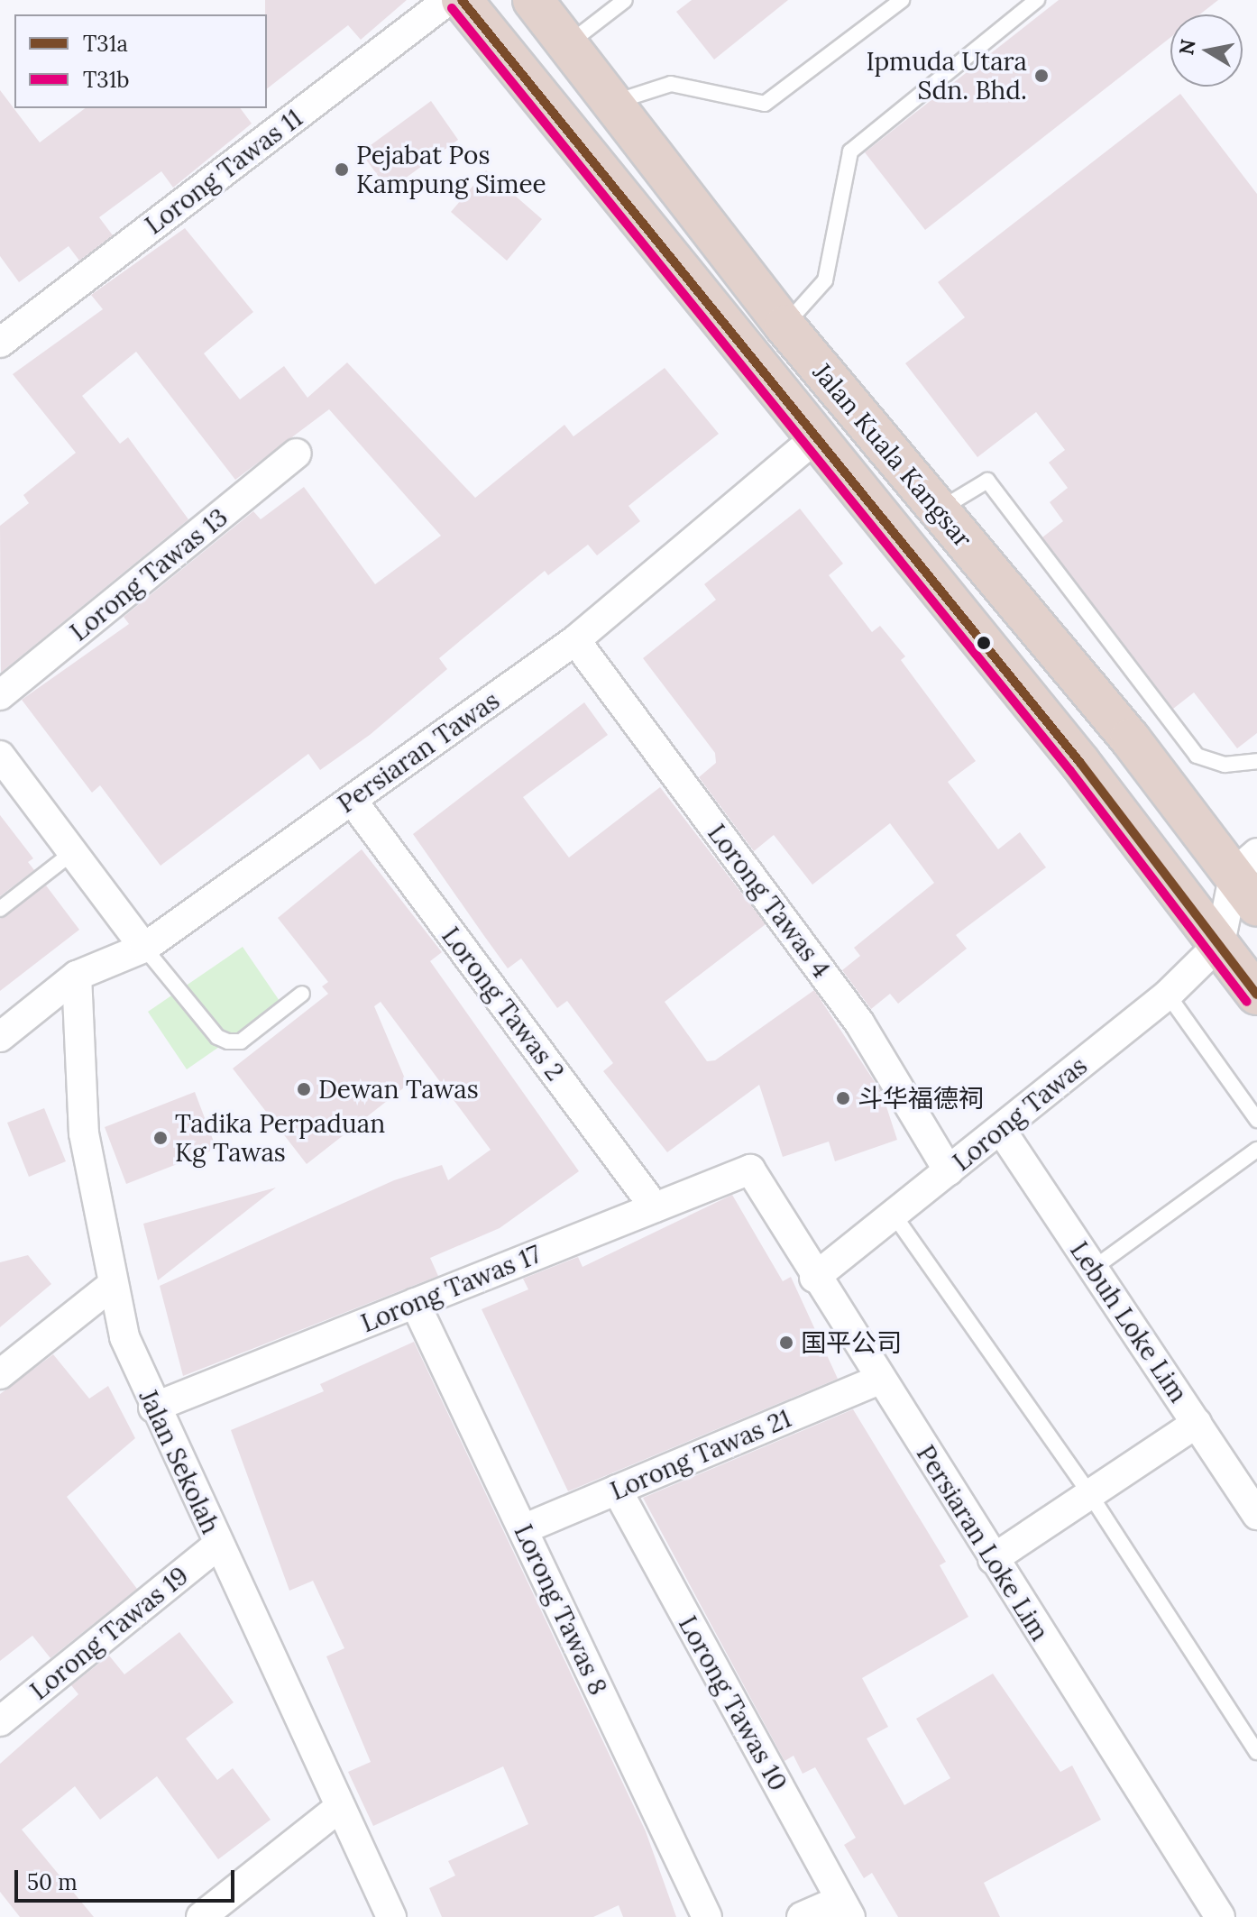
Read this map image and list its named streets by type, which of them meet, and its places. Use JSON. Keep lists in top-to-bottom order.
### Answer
{
  "streets": {
    "highway": ["Jalan Kuala Kangsar"],
    "street": [
      "Lorong Tawas 11",
      "Lorong Tawas 13",
      "Persiaran Tawas",
      "Lorong Tawas 4",
      "Lorong Tawas 2",
      "Lorong Tawas",
      "Lorong Tawas 17",
      "Lebuh Loke Lim",
      "Lorong Tawas 21",
      "Jalan Sekolah",
      "Persiaran Loke Lim",
      "Lorong Tawas 8",
      "Lorong Tawas 19",
      "Lorong Tawas 10"
    ]
  },
  "crossings": [
    ["Jalan Kuala Kangsar", "Persiaran Tawas"],
    ["Jalan Kuala Kangsar", "Lorong Tawas"],
    ["Persiaran Tawas", "Lorong Tawas 4"],
    ["Persiaran Tawas", "Lorong Tawas 2"],
    ["Persiaran Tawas", "Jalan Sekolah"],
    ["Lorong Tawas 4", "Lorong Tawas"],
    ["Lorong Tawas 2", "Lorong Tawas 17"],
    ["Lorong Tawas", "Lebuh Loke Lim"],
    ["Lorong Tawas", "Persiaran Loke Lim"],
    ["Lorong Tawas 17", "Jalan Sekolah"],
    ["Lorong Tawas 17", "Persiaran Loke Lim"],
    ["Lorong Tawas 17", "Lorong Tawas 8"],
    ["Lorong Tawas 21", "Persiaran Loke Lim"],
    ["Lorong Tawas 21", "Lorong Tawas 8"],
    ["Lorong Tawas 21", "Lorong Tawas 10"],
    ["Jalan Sekolah", "Lorong Tawas 19"]
  ],
  "places": [
    "Ipmuda Utara Sdn. Bhd.",
    "Pejabat Pos Kampung Simee",
    "Dewan Tawas",
    "斗华福德祠",
    "Tadika Perpaduan Kg Tawas",
    "国平公司"
  ],
  "lines": ["transit line T31a", "transit line T31b"],
  "legend": ["T31a", "T31b"],
  "scale_bar": "50 m",
  "north": "left"
}
